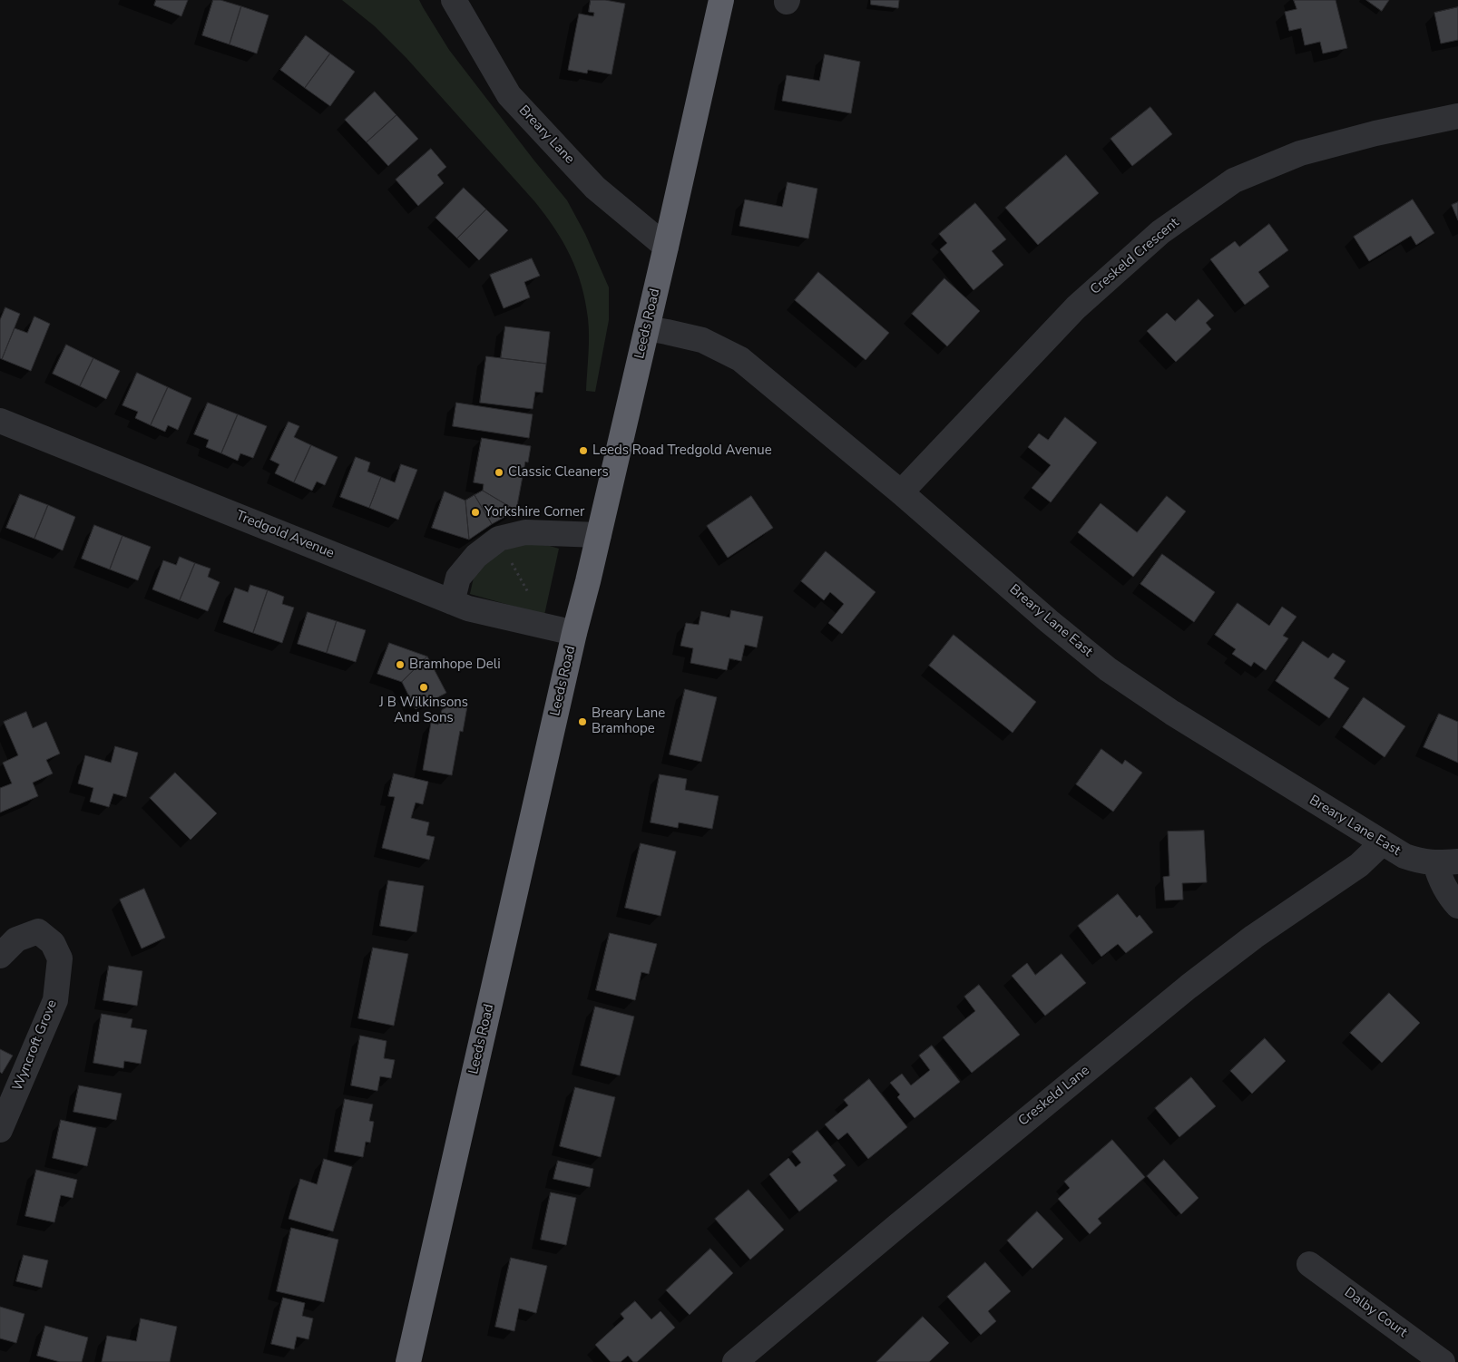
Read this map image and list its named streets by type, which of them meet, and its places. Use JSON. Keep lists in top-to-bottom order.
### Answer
{
  "streets": {
    "highway": ["Leeds Road"],
    "street": [
      "Breary Lane",
      "Creskeld Crescent",
      "Tredgold Avenue",
      "Breary Lane East",
      "Wyncroft Grove",
      "Creskeld Lane",
      "Dalby Court"
    ]
  },
  "crossings": [
    ["Breary Lane", "Leeds Road"],
    ["Creskeld Crescent", "Breary Lane East"],
    ["Leeds Road", "Tredgold Avenue"],
    ["Leeds Road", "Breary Lane East"],
    ["Breary Lane East", "Creskeld Lane"]
  ],
  "places": [
    "Leeds Road Tredgold Avenue",
    "Classic Cleaners",
    "Yorkshire Corner",
    "Bramhope Deli",
    "J B Wilkinsons And Sons",
    "Breary Lane Bramhope"
  ]
}
